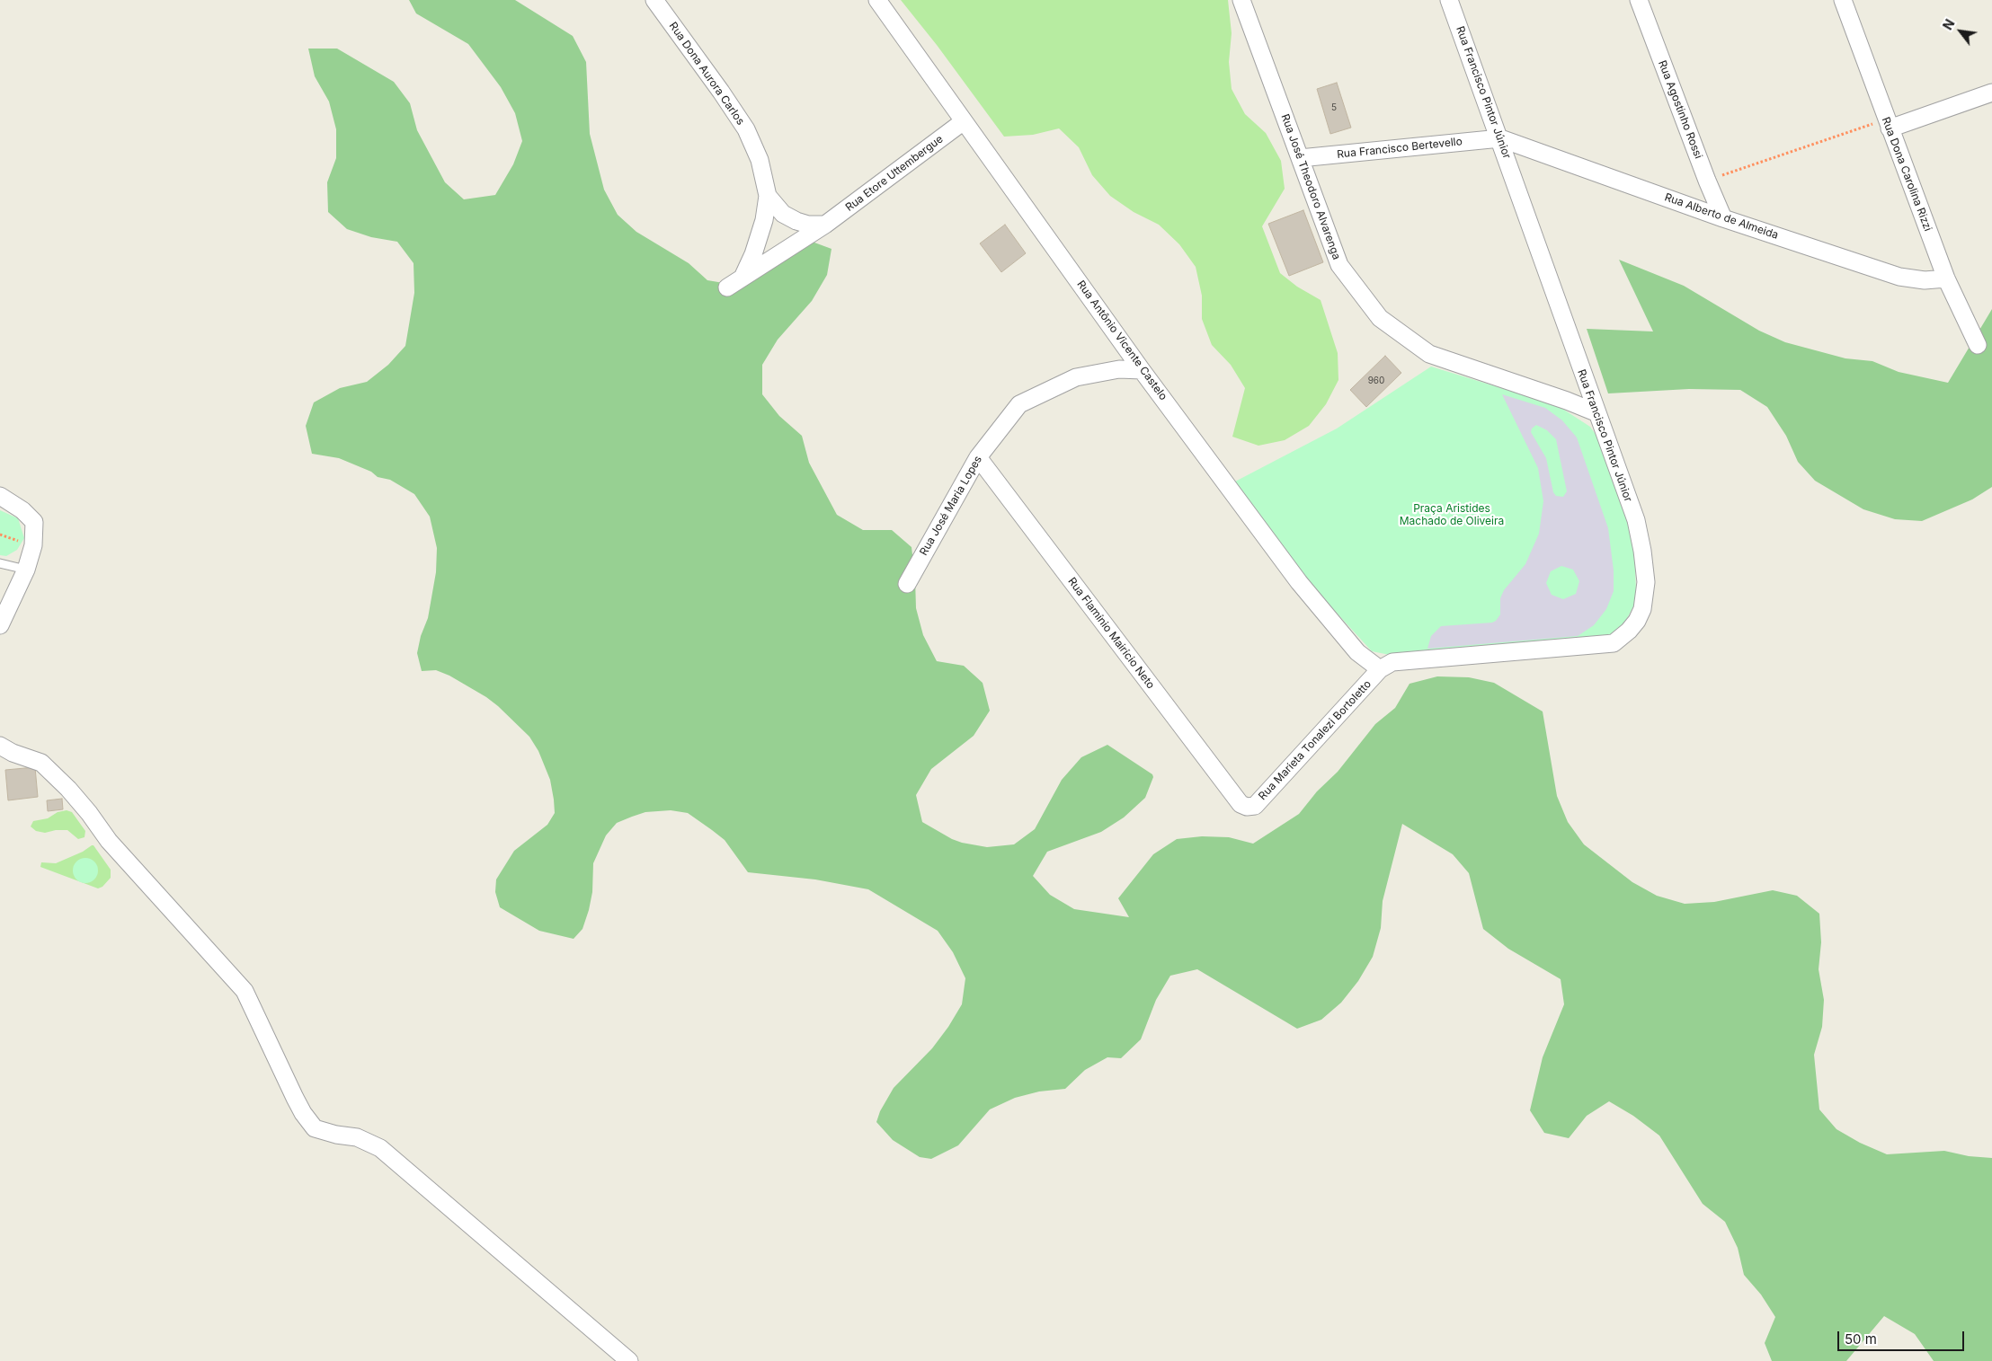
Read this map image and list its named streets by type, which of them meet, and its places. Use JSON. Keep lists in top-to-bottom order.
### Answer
{
  "streets": {
    "street": [
      "Rua Dona Aurora Carlos",
      "Rua Francisco Pintor Júnior",
      "Rua Agostinho Rossi",
      "Rua Francisco Bertevello",
      "Rua Etore Uttembergue",
      "Rua Dona Carolina Rizzi",
      "Rua José Theodoro Alvarenga",
      "Rua Alberto de Almeida",
      "Rua Antônio Vicente Castelo",
      "Rua José Maria Lopes",
      "Rua Flamínio Mairício Neto",
      "Rua Marieta Tonalezi Bortoletto"
    ]
  },
  "crossings": [
    ["Rua Dona Aurora Carlos", "Rua Etore Uttembergue"],
    ["Rua Francisco Pintor Júnior", "Rua Francisco Bertevello"],
    ["Rua Francisco Pintor Júnior", "Rua José Theodoro Alvarenga"],
    ["Rua Francisco Pintor Júnior", "Rua Alberto de Almeida"],
    ["Rua Francisco Pintor Júnior", "Rua Antônio Vicente Castelo"],
    ["Rua Francisco Pintor Júnior", "Rua Marieta Tonalezi Bortoletto"],
    ["Rua Agostinho Rossi", "Rua Alberto de Almeida"],
    ["Rua Francisco Bertevello", "Rua José Theodoro Alvarenga"],
    ["Rua Francisco Bertevello", "Rua Alberto de Almeida"],
    ["Rua Etore Uttembergue", "Rua Antônio Vicente Castelo"],
    ["Rua Dona Carolina Rizzi", "Rua Alberto de Almeida"],
    ["Rua Antônio Vicente Castelo", "Rua José Maria Lopes"],
    ["Rua Antônio Vicente Castelo", "Rua Marieta Tonalezi Bortoletto"],
    ["Rua José Maria Lopes", "Rua Flamínio Mairício Neto"],
    ["Rua Flamínio Mairício Neto", "Rua Marieta Tonalezi Bortoletto"]
  ],
  "parks": ["Praça Aristides Machado de Oliveira"],
  "house_numbers": ["5", "960"],
  "scale_bar": "50 m",
  "north": "top left"
}
